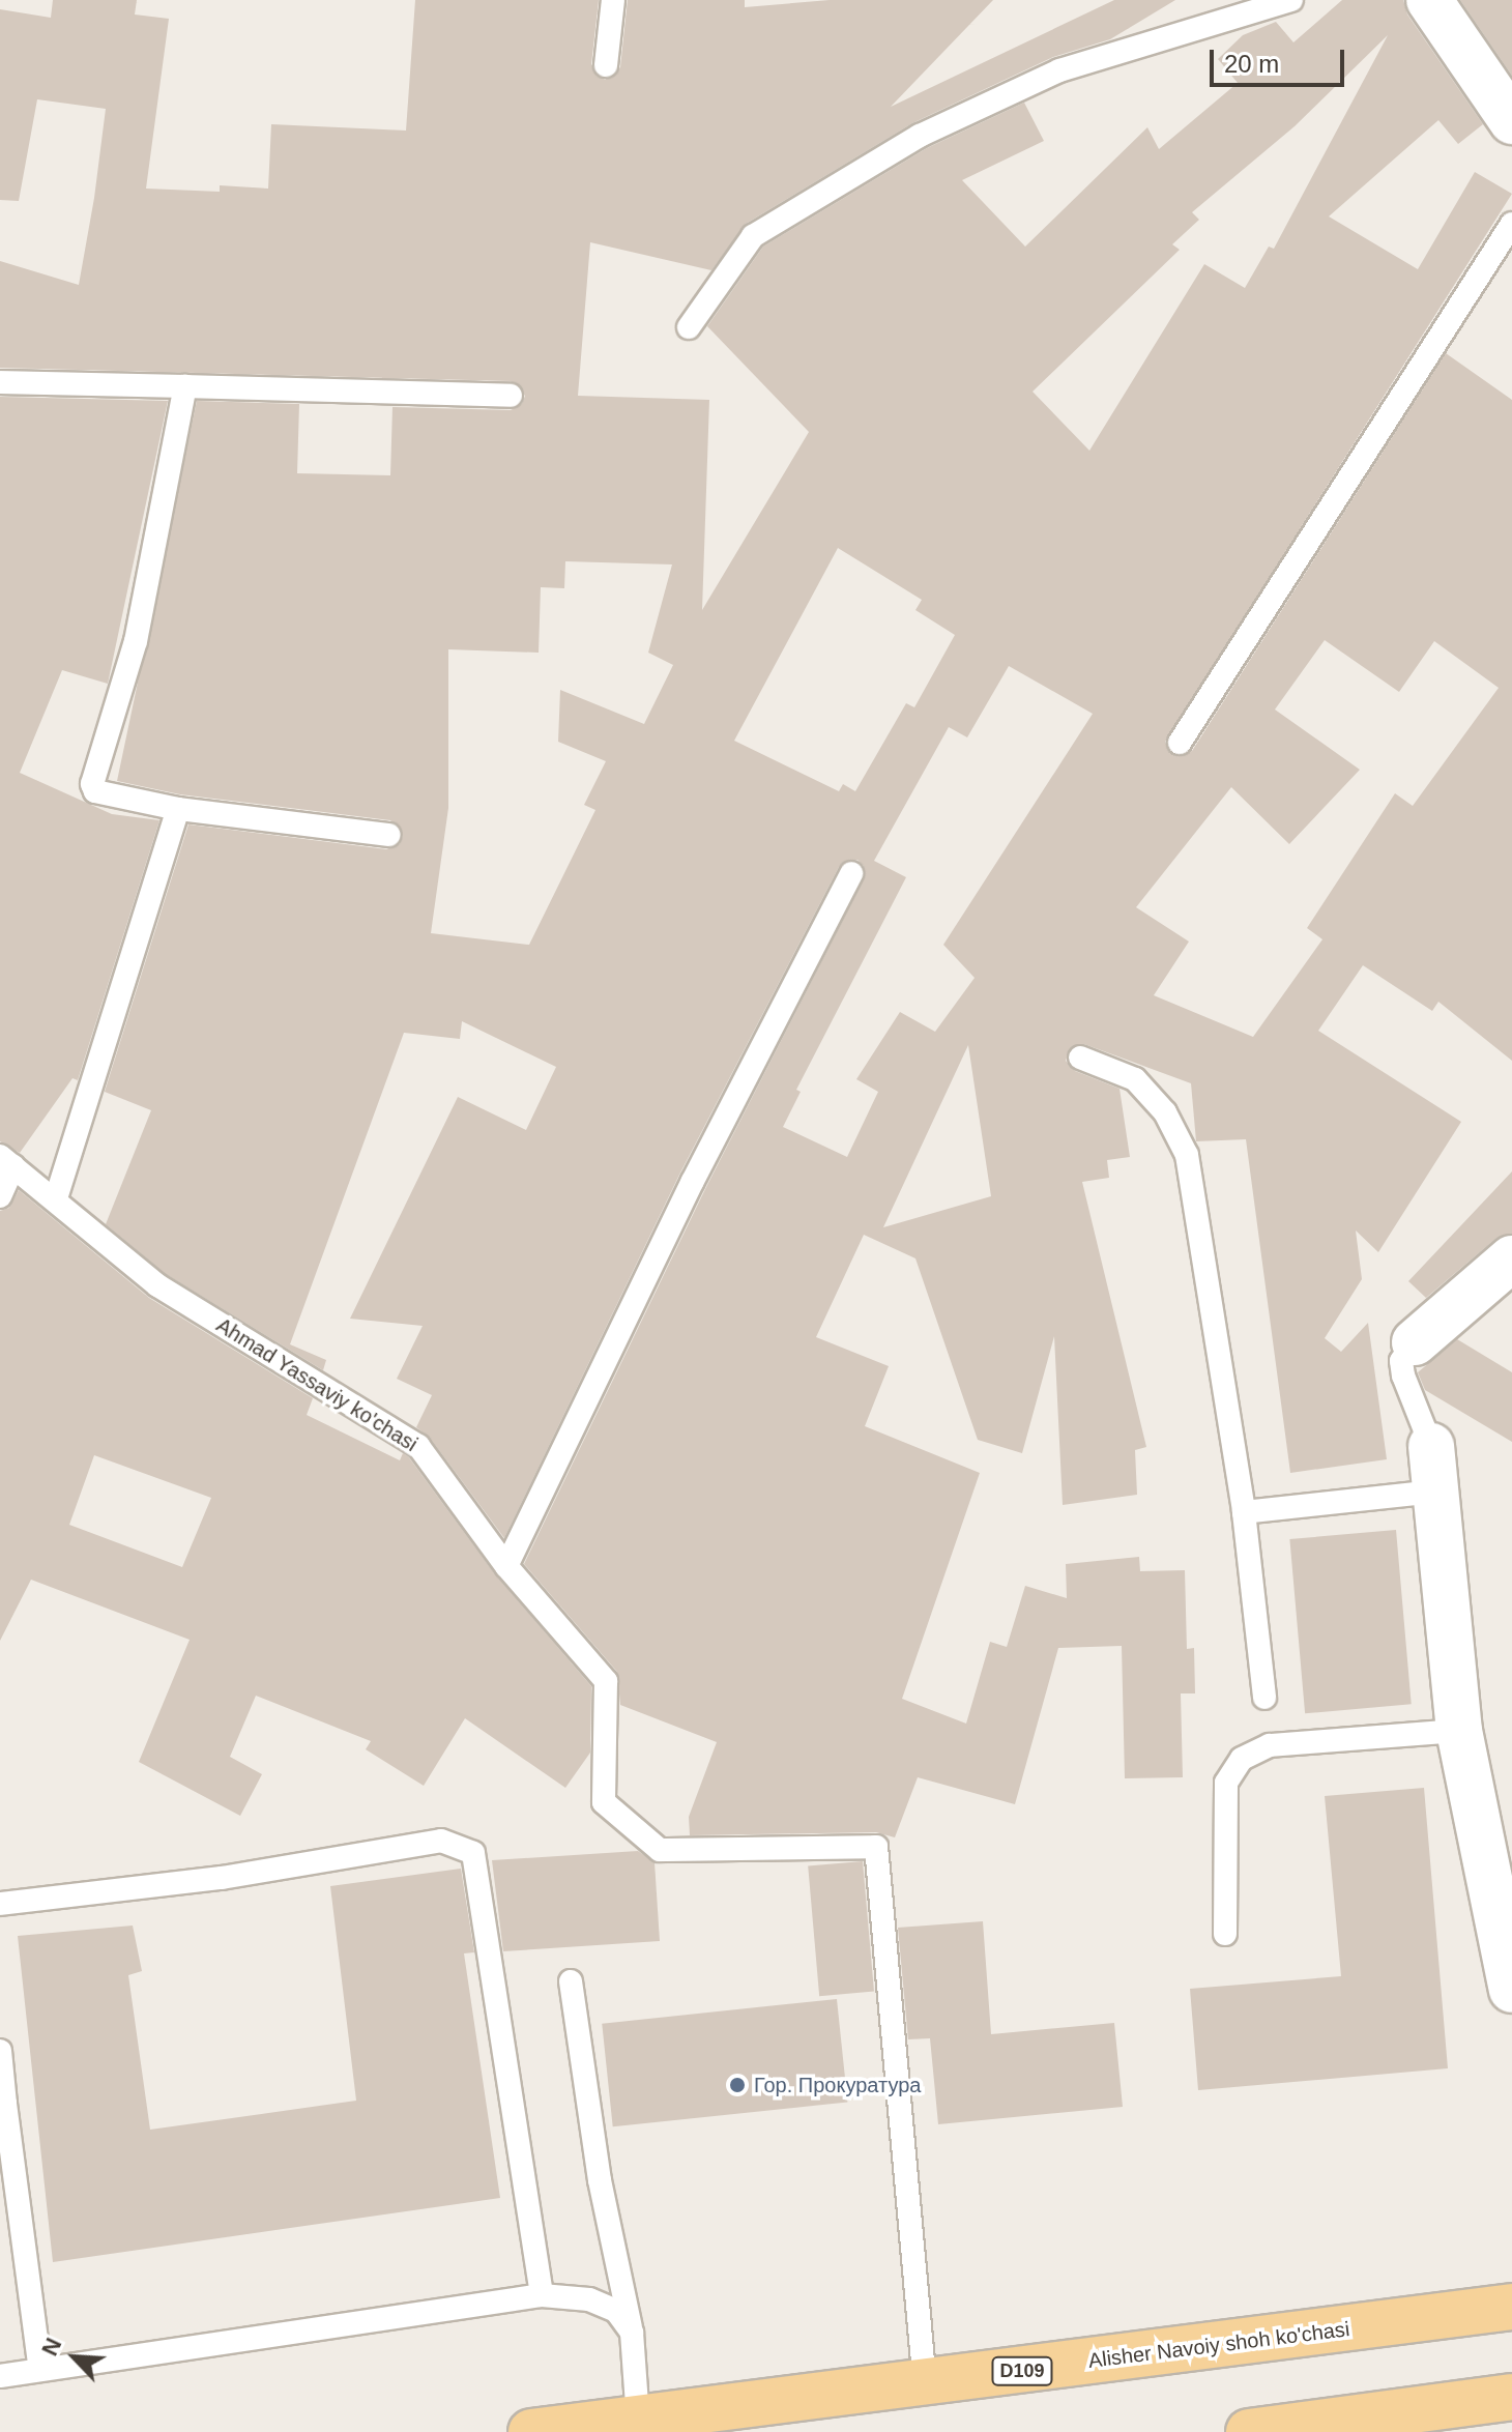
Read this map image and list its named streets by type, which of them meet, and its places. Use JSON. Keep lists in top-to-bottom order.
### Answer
{
  "streets": {
    "main road": ["Alisher Navoiy shoh ko'chasi", "D109"],
    "lane": ["Ahmad Yassaviy ko'chasi"]
  },
  "crossings": [
    ["Ahmad Yassaviy ko'chasi", "Alisher Navoiy shoh ko'chasi"]
  ],
  "places": ["Гор. Прокуратура"],
  "scale_bar": "20 m",
  "north": "top left"
}
